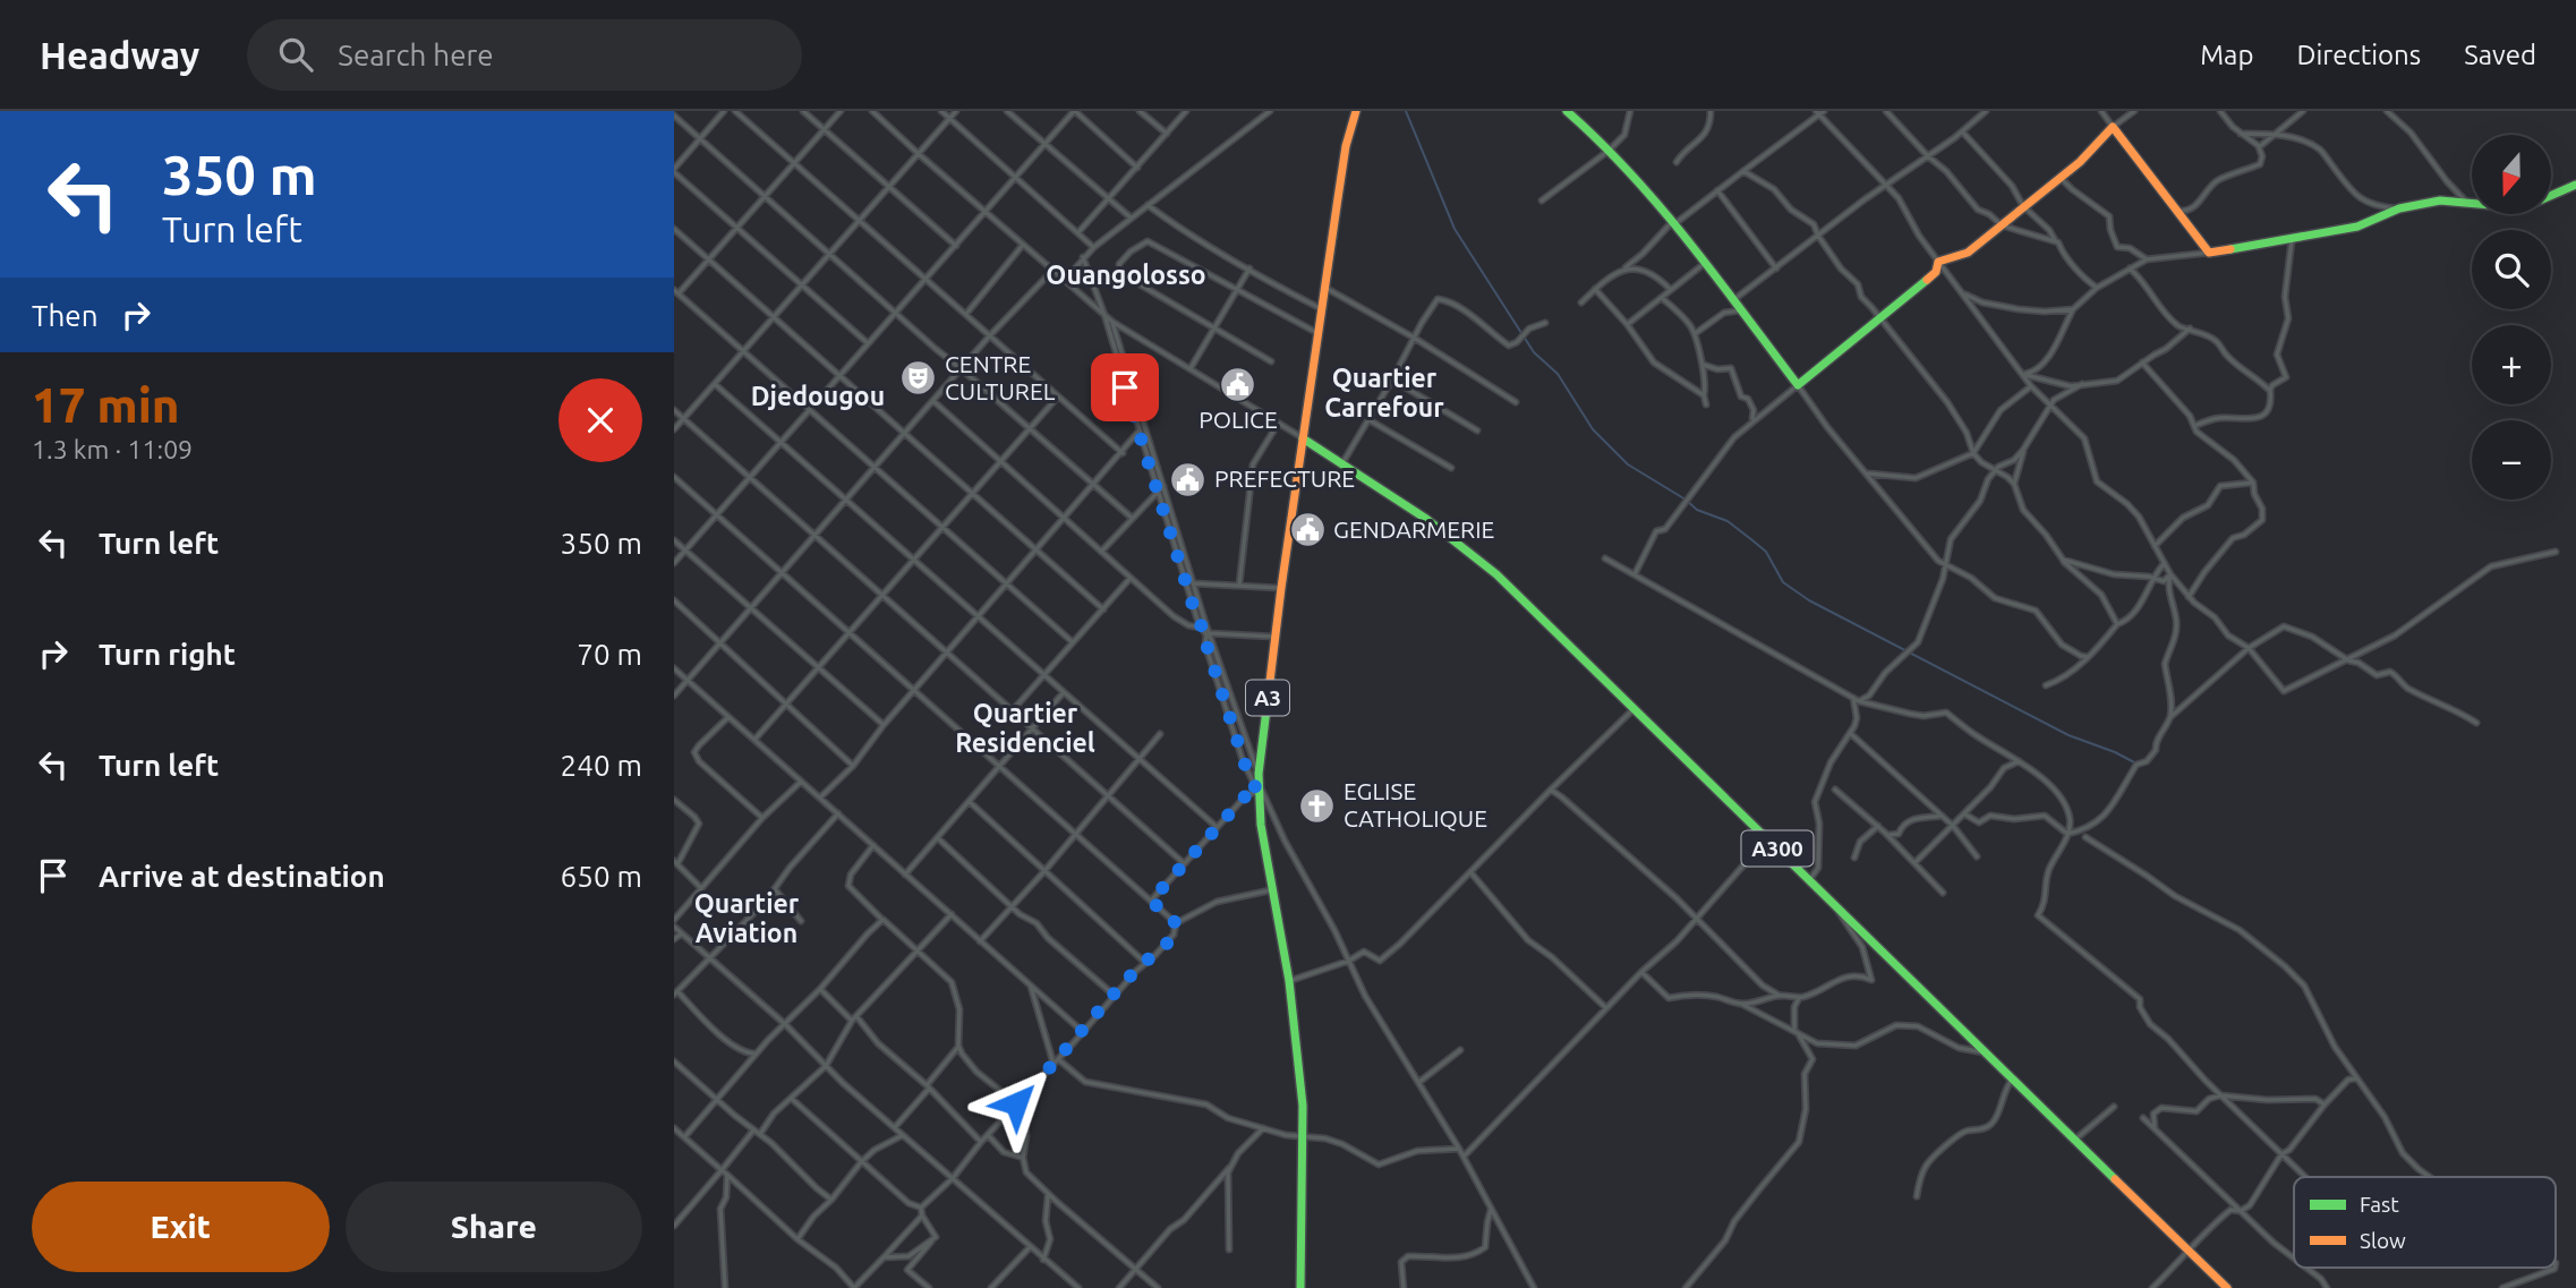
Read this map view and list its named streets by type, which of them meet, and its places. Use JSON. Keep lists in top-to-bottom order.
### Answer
{
  "streets": {
    "main road": ["A3", "A300"]
  },
  "crossings": [
    ["A3", "A300"]
  ],
  "districts": [
    "Ouangolosso",
    "Quartier Carrefour",
    "Djedougou",
    "Quartier Residenciel",
    "Quartier Aviation"
  ],
  "places": {
    "theatre": ["CENTRE CULTUREL"],
    "public building": ["POLICE", "PREFECTURE", "GENDARMERIE"],
    "church": ["EGLISE CATHOLIQUE"]
  },
  "legend": ["Fast", "Slow"],
  "north": "bottom",
  "page": {
    "header": "Headway",
    "search": "Search here",
    "nav": ["Map", "Directions", "Saved"],
    "turn": ["350 m", "Turn left"],
    "map_buttons": ["+", "−"],
    "then": "Then",
    "heading": ["17 min", "1.3 km · 11:09"],
    "list": [
      {
        "name": "Turn left",
        "value": "350 m"
      },
      {
        "name": "Turn right",
        "value": "70 m"
      },
      {
        "name": "Turn left",
        "value": "240 m"
      },
      {
        "name": "Arrive at destination",
        "value": "650 m"
      }
    ],
    "buttons": ["Exit", "Share"]
  }
}
